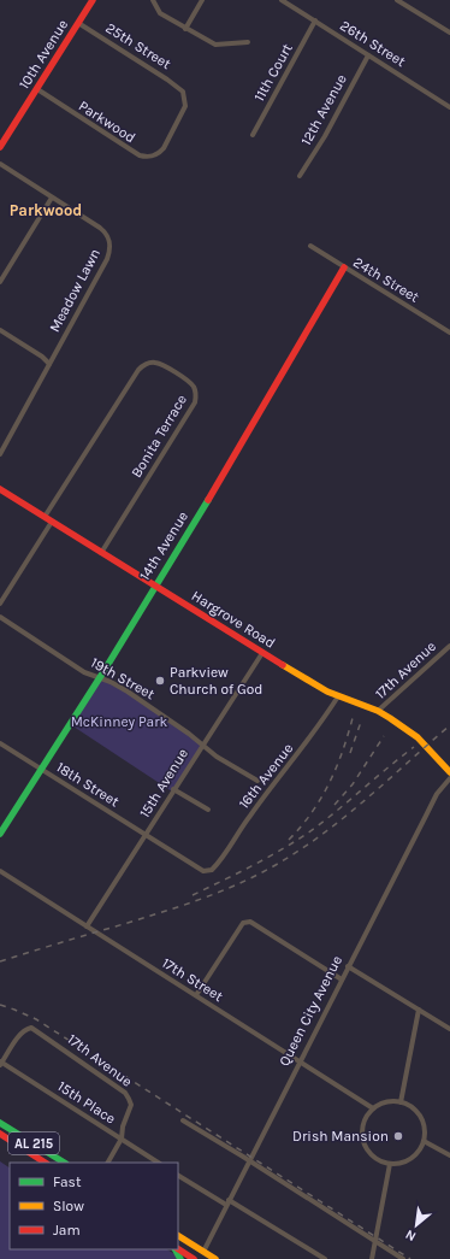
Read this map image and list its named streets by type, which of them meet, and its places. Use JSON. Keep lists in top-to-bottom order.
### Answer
{
  "streets": {
    "main road": [
      "10th Avenue",
      "14th Avenue",
      "Hargrove Road",
      "Queen City Avenue",
      "AL 215"
    ],
    "street": [
      "26th Street",
      "25th Street",
      "11th Court",
      "12th Avenue",
      "Parkwood",
      "24th Street",
      "Meadow Lawn",
      "Bonita Terrace",
      "17th Avenue",
      "19th Street",
      "16th Avenue",
      "15th Avenue",
      "18th Street",
      "17th Street",
      "15th Place"
    ]
  },
  "crossings": [
    ["26th Street", "11th Court"],
    ["26th Street", "12th Avenue"],
    ["25th Street", "10th Avenue"],
    ["25th Street", "Parkwood"],
    ["10th Avenue", "Parkwood"],
    ["24th Street", "14th Avenue"],
    ["Bonita Terrace", "Hargrove Road"],
    ["14th Avenue", "Hargrove Road"],
    ["14th Avenue", "19th Street"],
    ["14th Avenue", "18th Street"],
    ["Hargrove Road", "17th Avenue"],
    ["Hargrove Road", "16th Avenue"],
    ["Hargrove Road", "15th Avenue"],
    ["17th Avenue", "15th Place"],
    ["19th Street", "15th Avenue"],
    ["16th Avenue", "18th Street"],
    ["15th Avenue", "18th Street"],
    ["15th Avenue", "17th Street"],
    ["17th Street", "Queen City Avenue"]
  ],
  "districts": ["Parkwood"],
  "parks": ["McKinney Park"],
  "places": ["Parkview Church of God", "Drish Mansion"],
  "legend": ["Fast", "Slow", "Jam"],
  "north": "bottom left"
}
